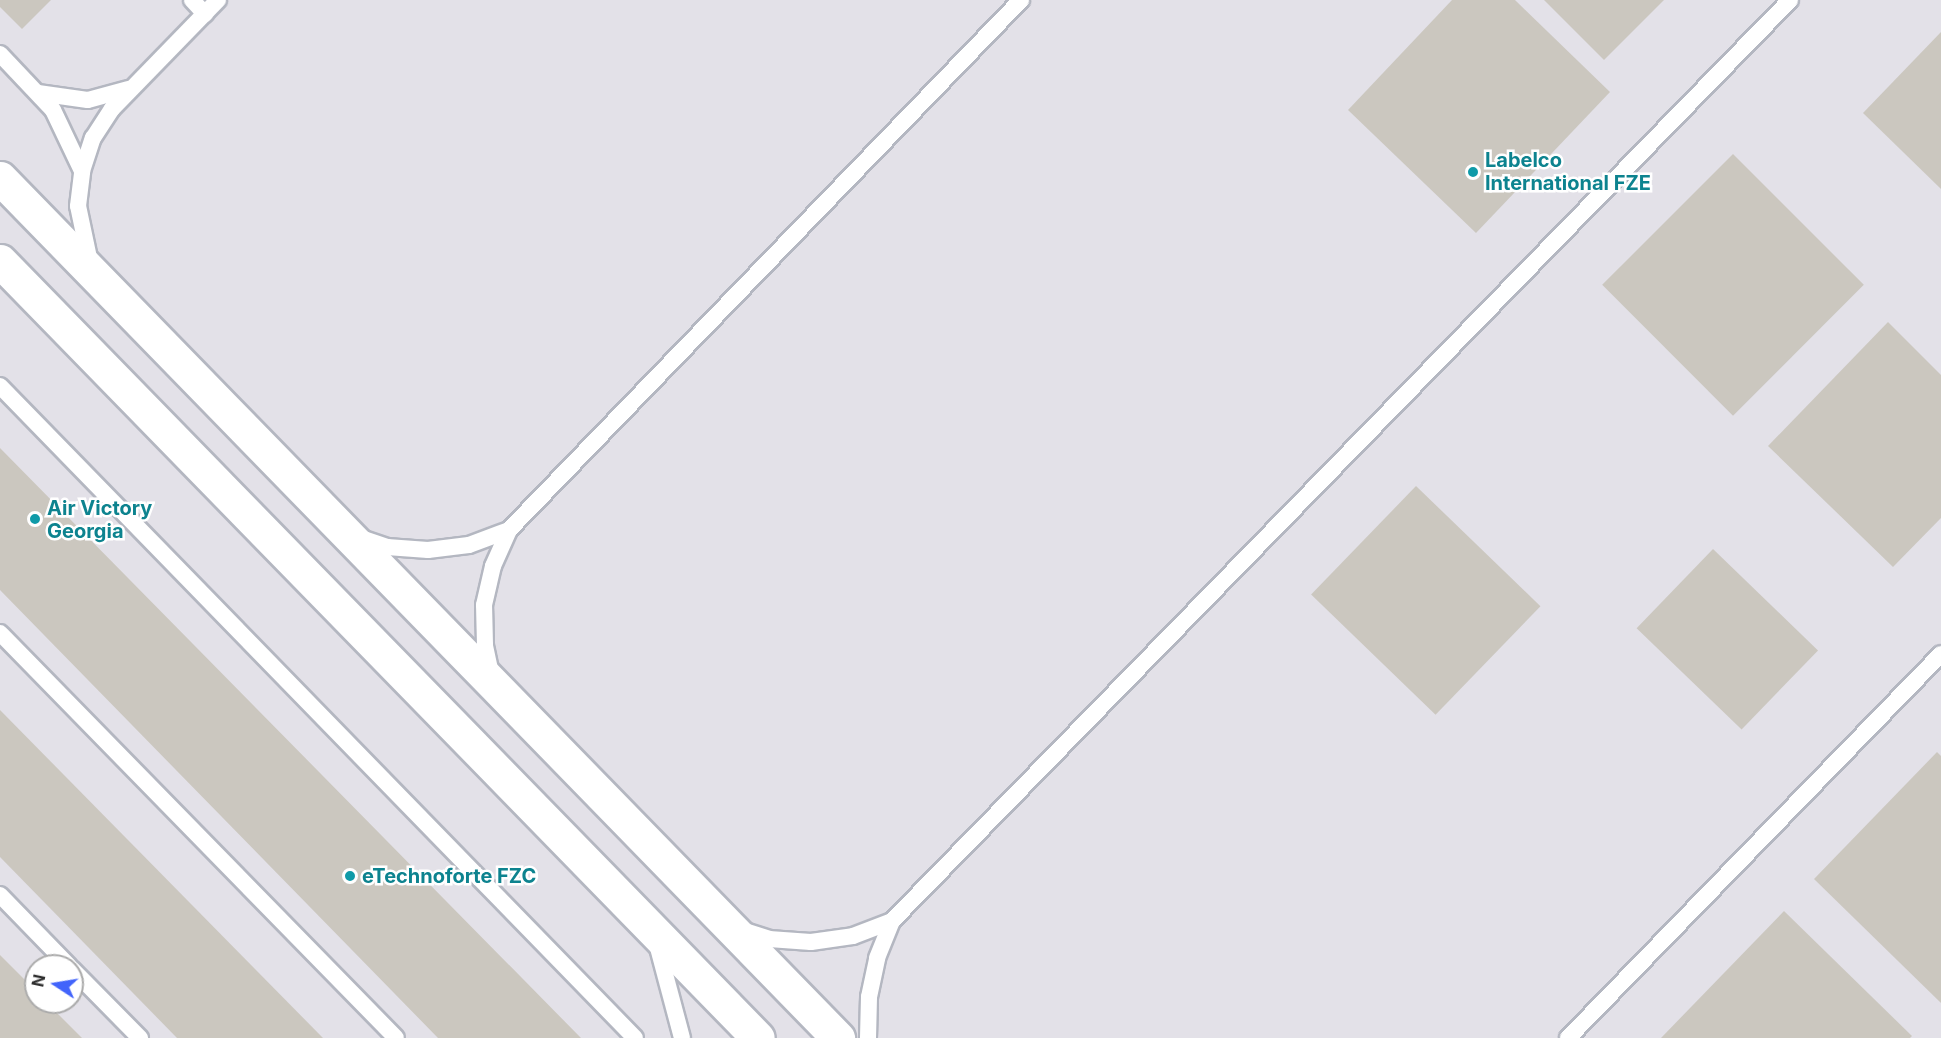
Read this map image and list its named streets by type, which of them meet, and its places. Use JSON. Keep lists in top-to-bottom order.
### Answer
{
  "places": ["Labelco International FZE", "Air Victory Georgia", "eTechnoforte FZC"],
  "north": "left"
}
